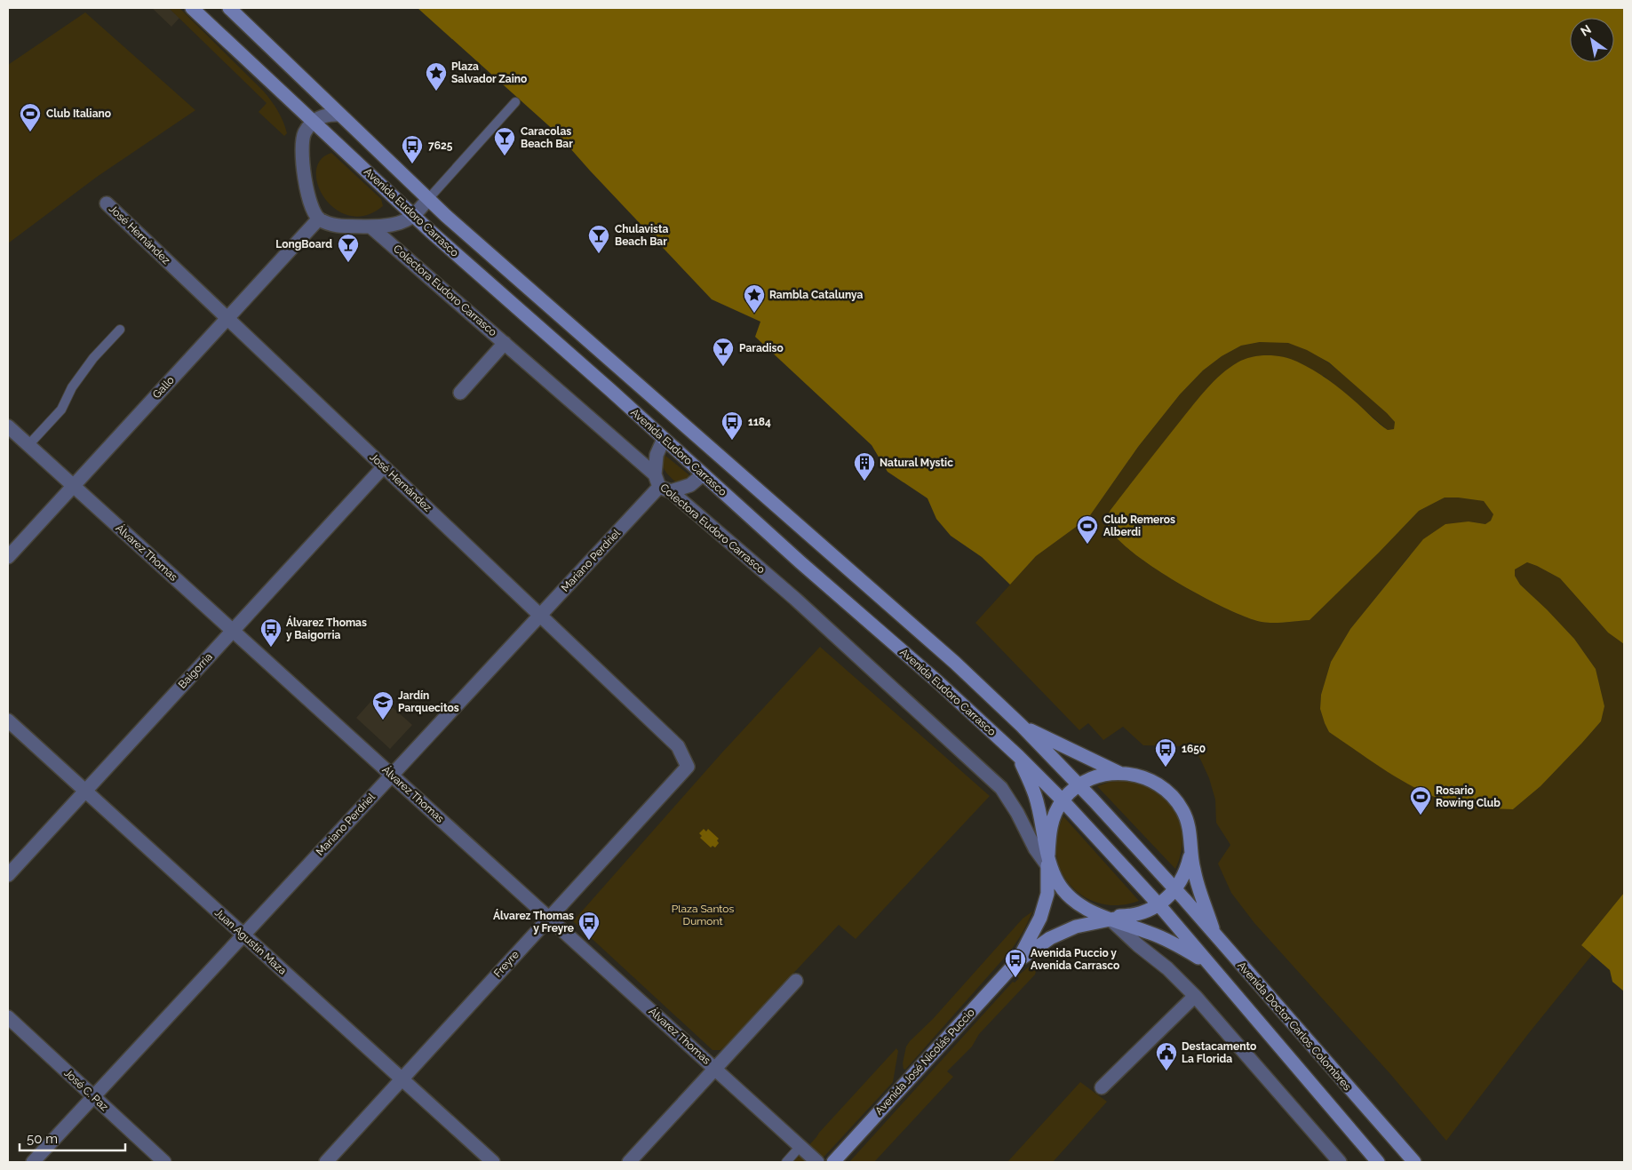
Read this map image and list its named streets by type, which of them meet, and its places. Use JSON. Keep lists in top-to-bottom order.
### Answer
{
  "streets": {
    "main road": ["Avenida Eudoro Carrasco", "Avenida Doctor Carlos Colombres", "Avenida José Nicolás Puccio"],
    "street": [
      "José Hernández",
      "Colectora Eudoro Carrasco",
      "Gallo",
      "Álvarez Thomas",
      "Mariano Perdriel",
      "Baigorria",
      "Juan Agustín Maza",
      "Freyre",
      "José C. Paz"
    ]
  },
  "crossings": [
    ["Avenida Eudoro Carrasco", "Mariano Perdriel"],
    ["Avenida Eudoro Carrasco", "Avenida Doctor Carlos Colombres"],
    ["Avenida Eudoro Carrasco", "Avenida José Nicolás Puccio"],
    ["José Hernández", "Gallo"],
    ["José Hernández", "Mariano Perdriel"],
    ["José Hernández", "Baigorria"],
    ["José Hernández", "Freyre"],
    ["Colectora Eudoro Carrasco", "Mariano Perdriel"],
    ["Colectora Eudoro Carrasco", "Avenida José Nicolás Puccio"],
    ["Gallo", "Álvarez Thomas"],
    ["Álvarez Thomas", "Mariano Perdriel"],
    ["Álvarez Thomas", "Baigorria"],
    ["Álvarez Thomas", "Freyre"],
    ["Mariano Perdriel", "Juan Agustín Maza"],
    ["Mariano Perdriel", "José C. Paz"],
    ["Baigorria", "Juan Agustín Maza"],
    ["Juan Agustín Maza", "Freyre"],
    ["Avenida Doctor Carlos Colombres", "Avenida José Nicolás Puccio"]
  ],
  "parks": ["Plaza Santos Dumont"],
  "places": {
    "place": ["Plaza Salvador Zaino", "Rambla Catalunya"],
    "sports": ["Club Italiano", "Club Remeros Alberdi", "Rosario Rowing Club"],
    "bar": [
      "Caracolas Beach Bar",
      "Chulavista Beach Bar",
      "LongBoard",
      "Paradiso"
    ],
    "bus stop": [
      "7625",
      "1184",
      "Álvarez Thomas y Baigorria",
      "1650",
      "Álvarez Thomas y Freyre",
      "Avenida Puccio y Avenida Carrasco"
    ],
    "building": ["Natural Mystic"],
    "school or university": ["Jardín Parquecitos"],
    "public building": ["Destacamento La Florida"]
  },
  "scale_bar": "50 m",
  "north": "top left"
}
